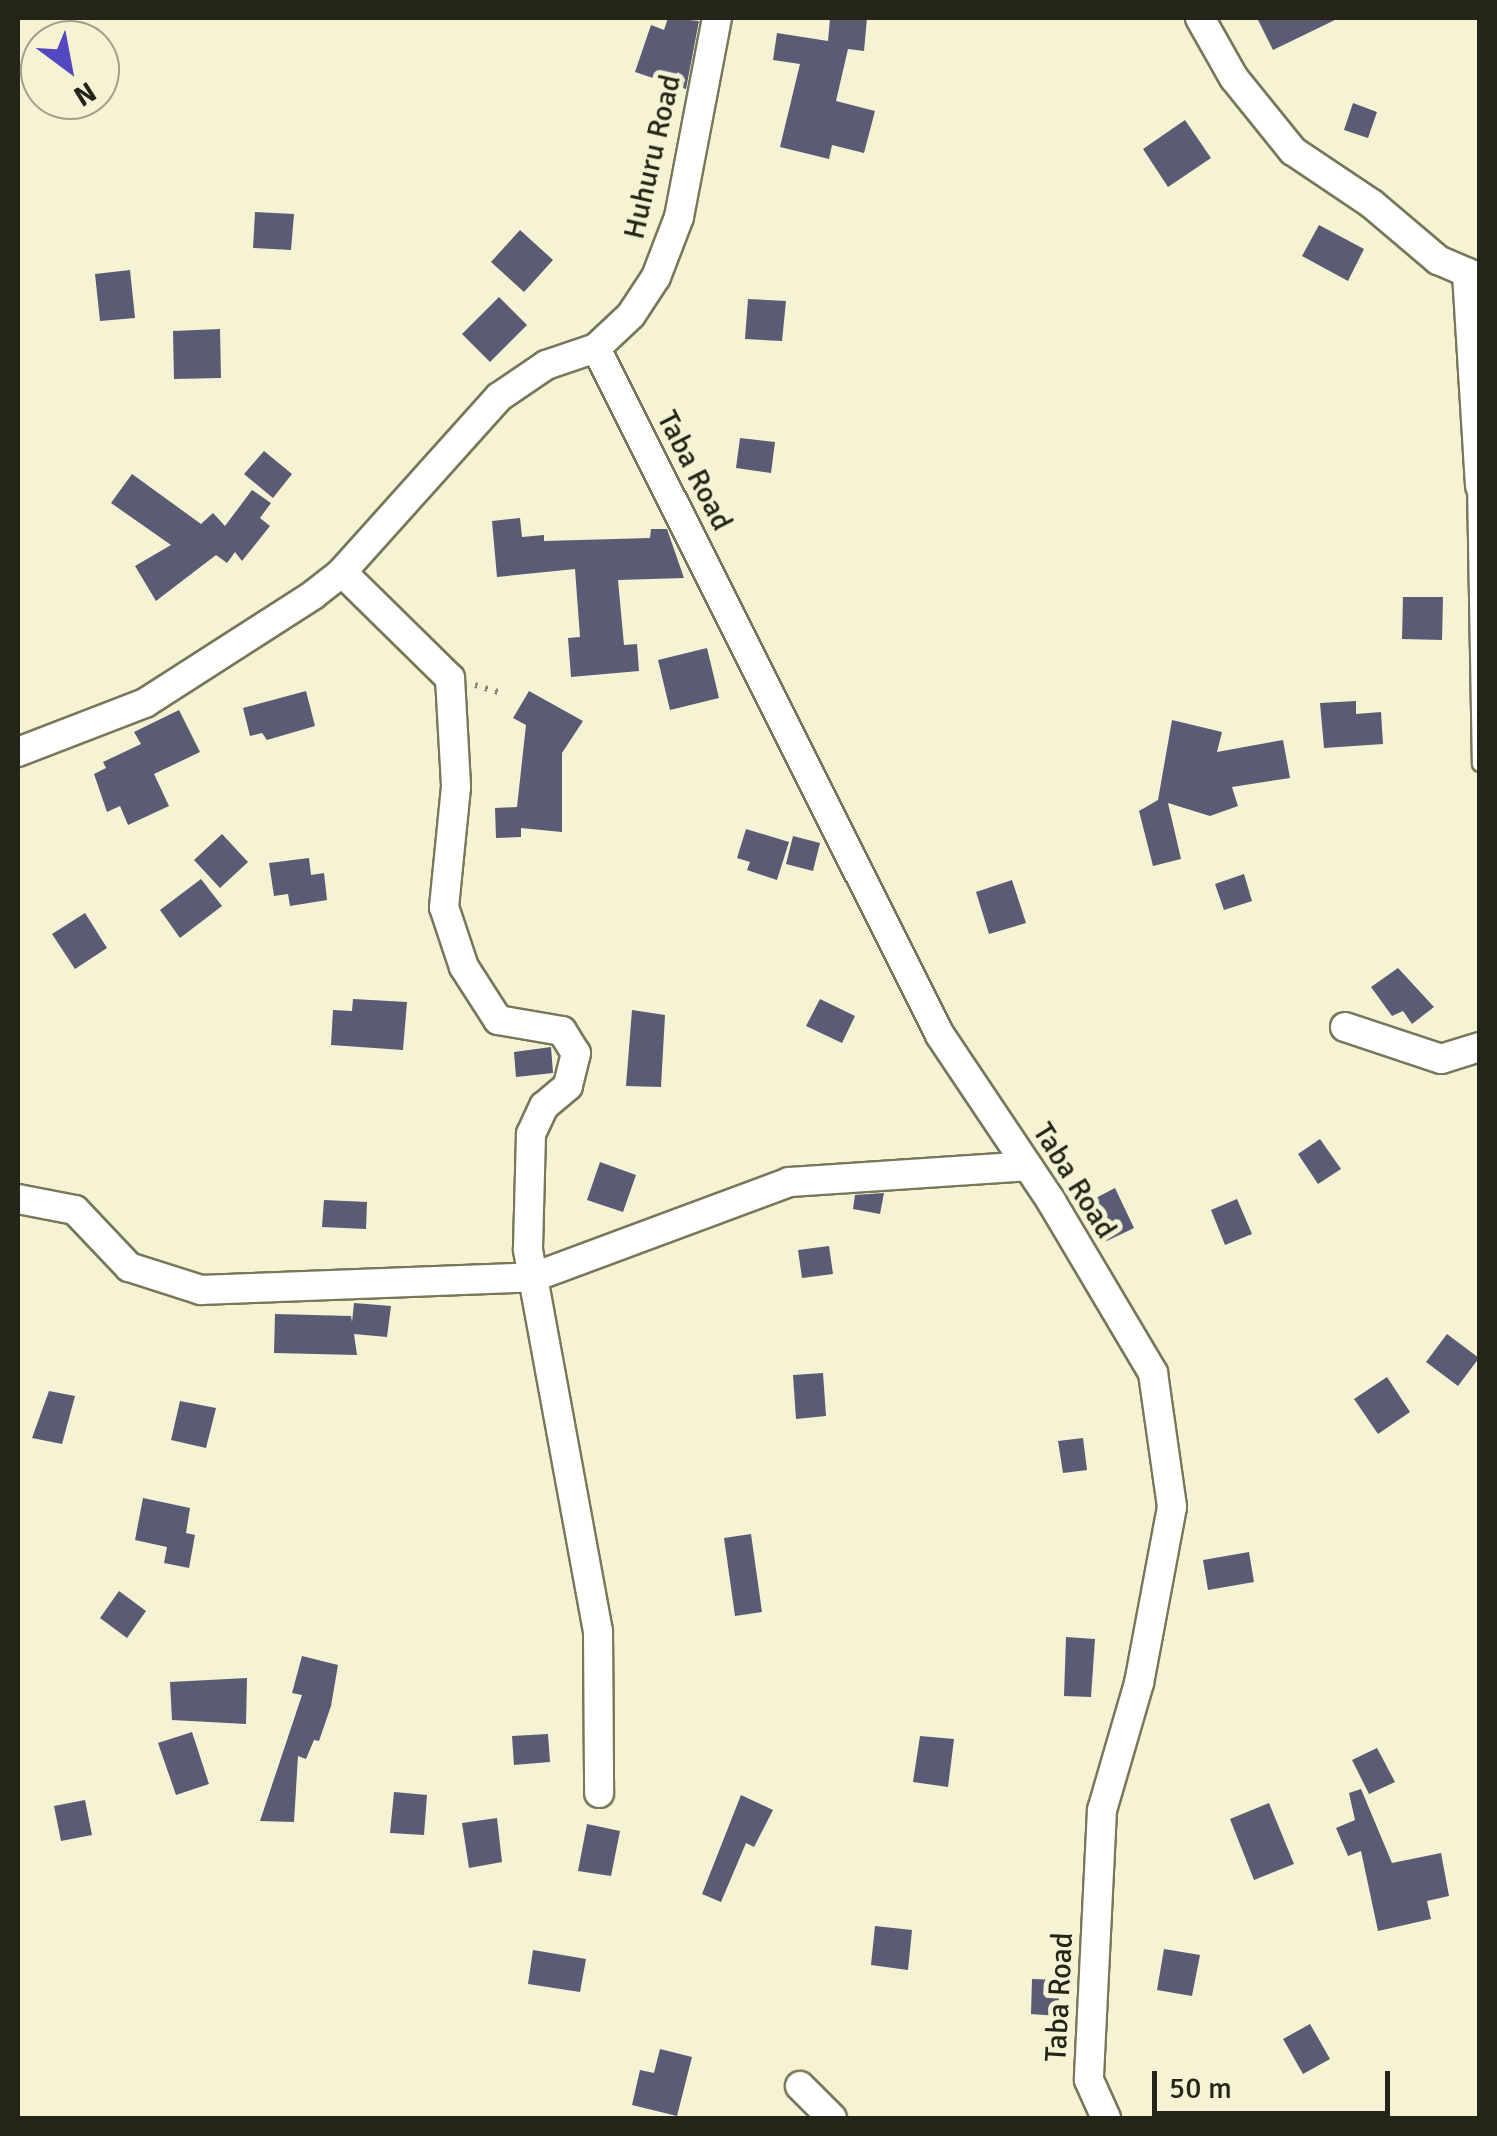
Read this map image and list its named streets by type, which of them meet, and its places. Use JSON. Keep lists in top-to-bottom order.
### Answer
{
  "streets": {
    "street": ["Huhuru Road", "Taba Road"]
  },
  "crossings": [
    ["Huhuru Road", "Taba Road"]
  ],
  "scale_bar": "50 m",
  "north": "bottom right"
}
